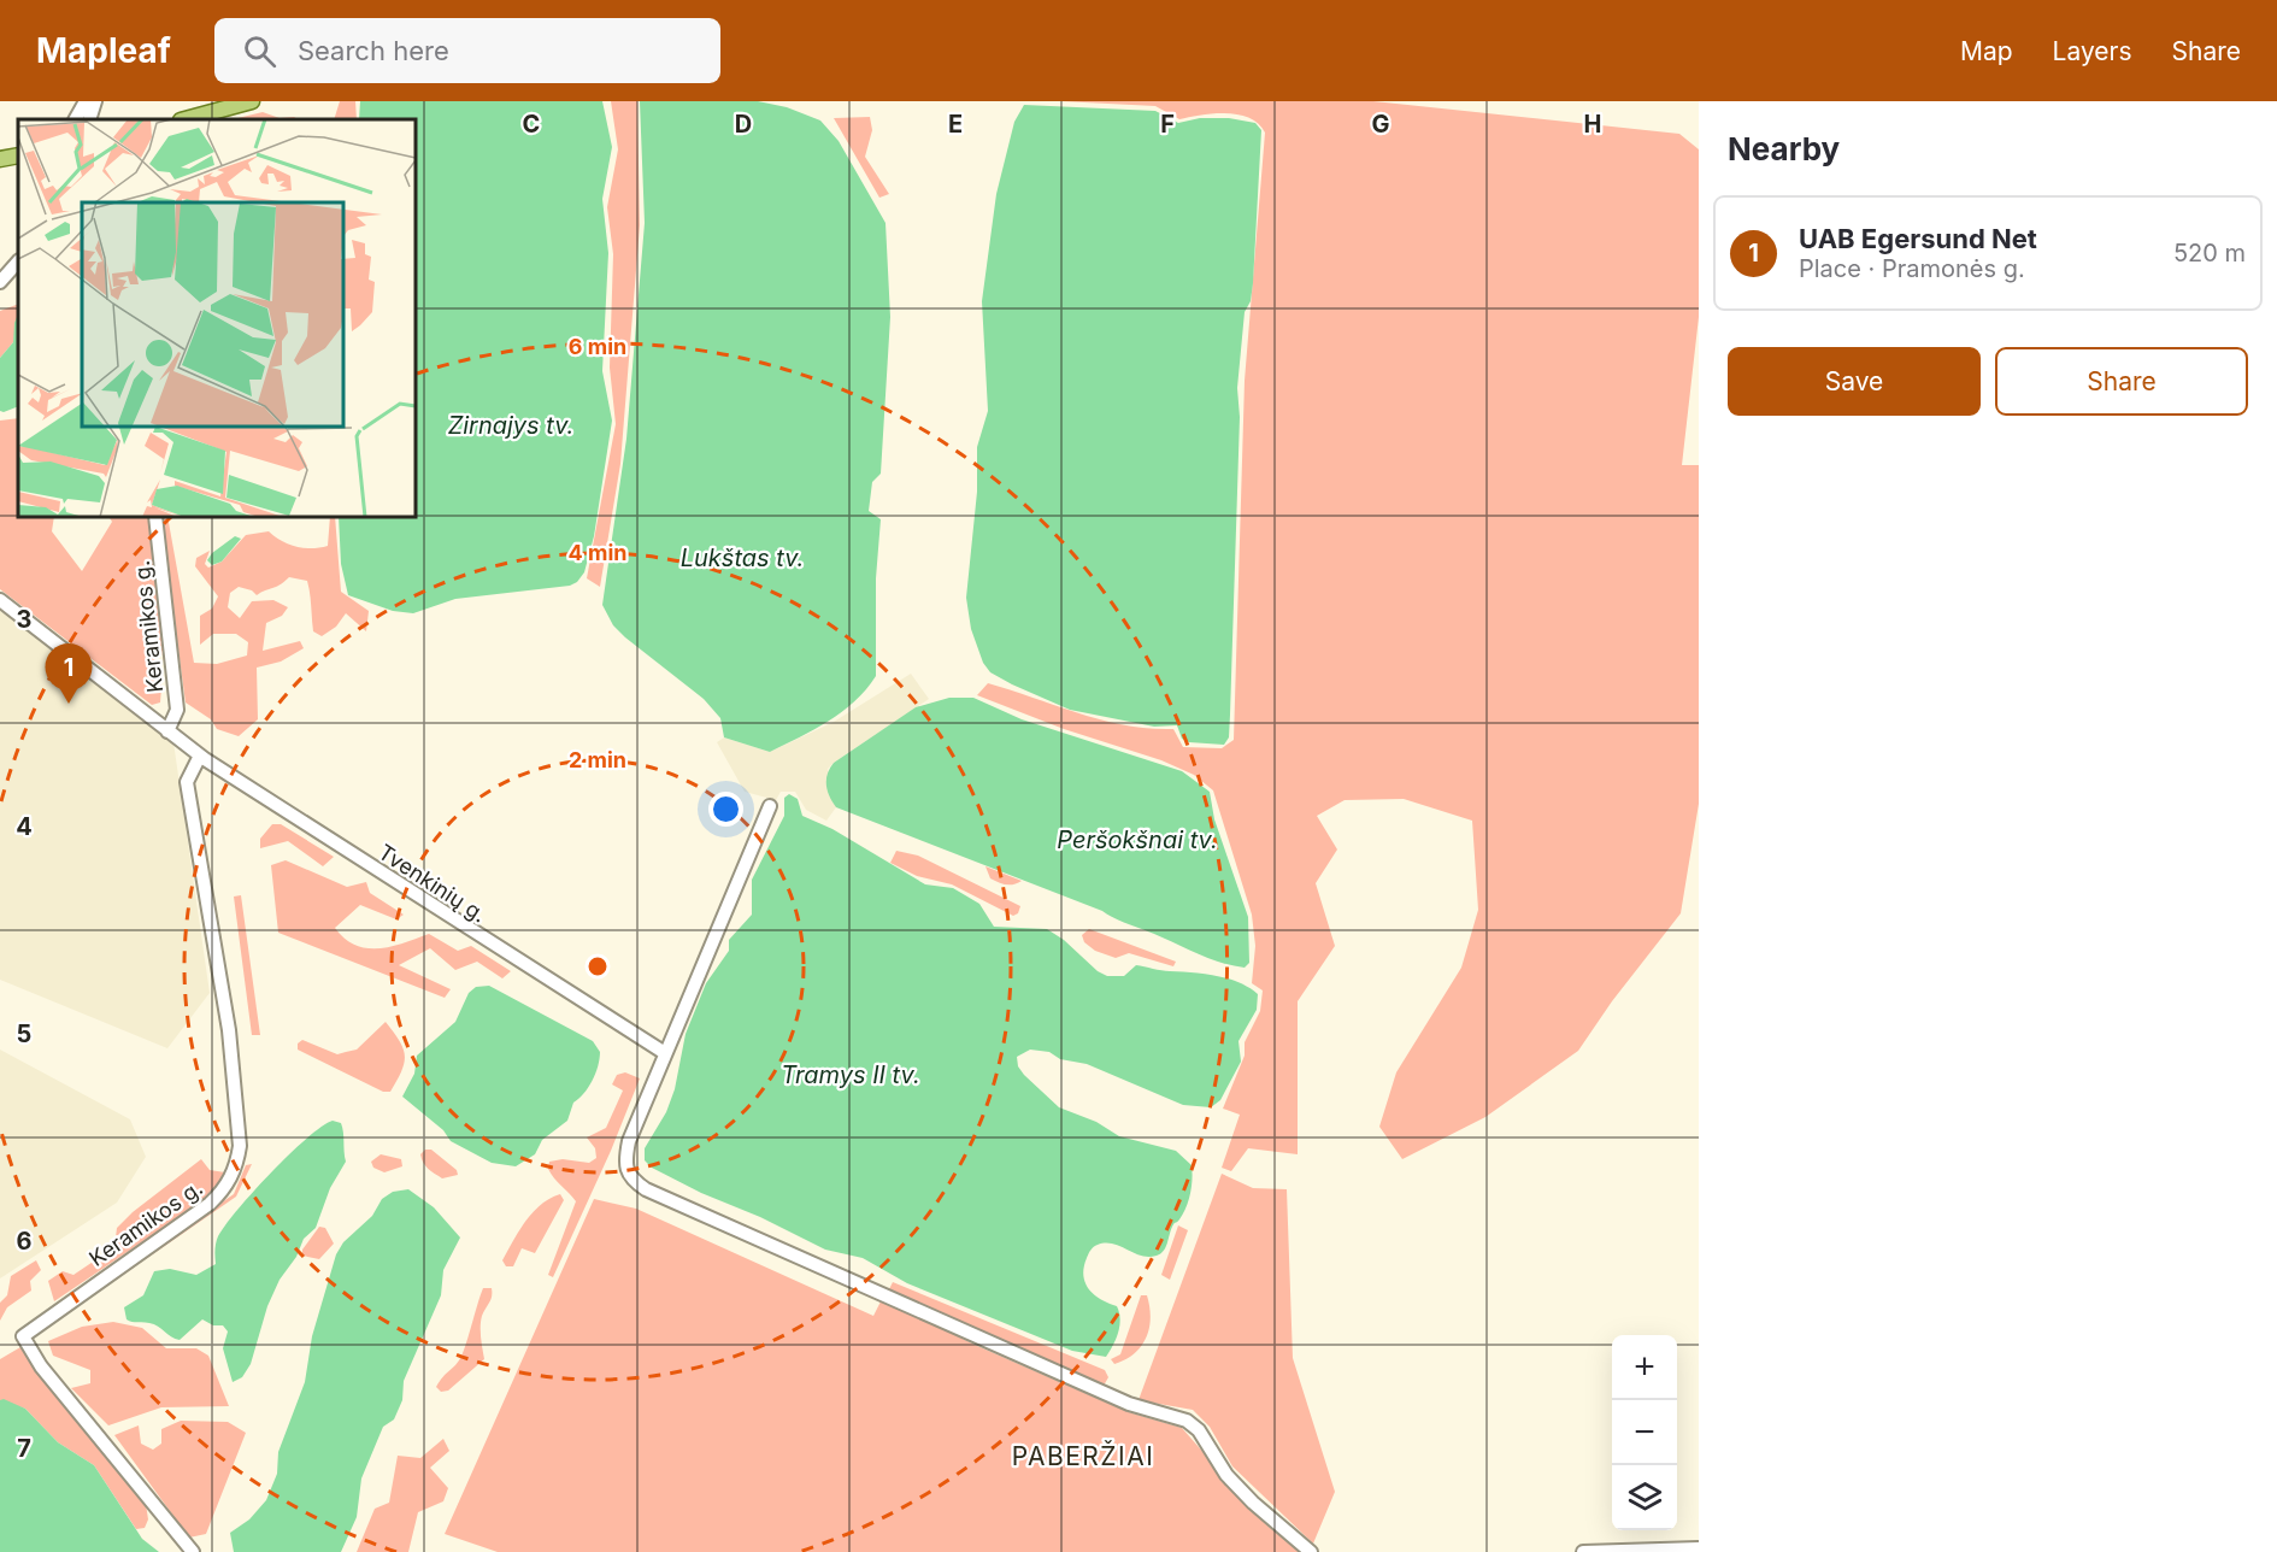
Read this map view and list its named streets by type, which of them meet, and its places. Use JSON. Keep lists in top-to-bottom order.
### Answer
{
  "streets": {
    "street": ["Keramikos g.", "Tvenkinių g."]
  },
  "crossings": [
    ["Keramikos g.", "Tvenkinių g."]
  ],
  "districts": ["PABERŽIAI"],
  "water": [
    "Zirnajys tv.",
    "Lukštas tv.",
    "Peršokšnai tv.",
    "Tramys II tv."
  ],
  "page": {
    "header": "Mapleaf",
    "search": "Search here",
    "nav": ["Map", "Layers", "Share"],
    "heading": "Nearby",
    "list": [
      {
        "mark": "1",
        "name": "UAB Egersund Net",
        "note": "Place · Pramonės g.",
        "value": "520 m"
      }
    ],
    "buttons": ["Save", "Share"],
    "pins": "1",
    "map_buttons": ["+", "−"]
  },
  "grid": {
    "columns": [
      "C",
      "D",
      "E",
      "F",
      "G",
      "H"
    ],
    "rows": [
      "3",
      "4",
      "5",
      "6",
      "7"
    ]
  },
  "rings": ["6 min", "4 min", "2 min"]
}
